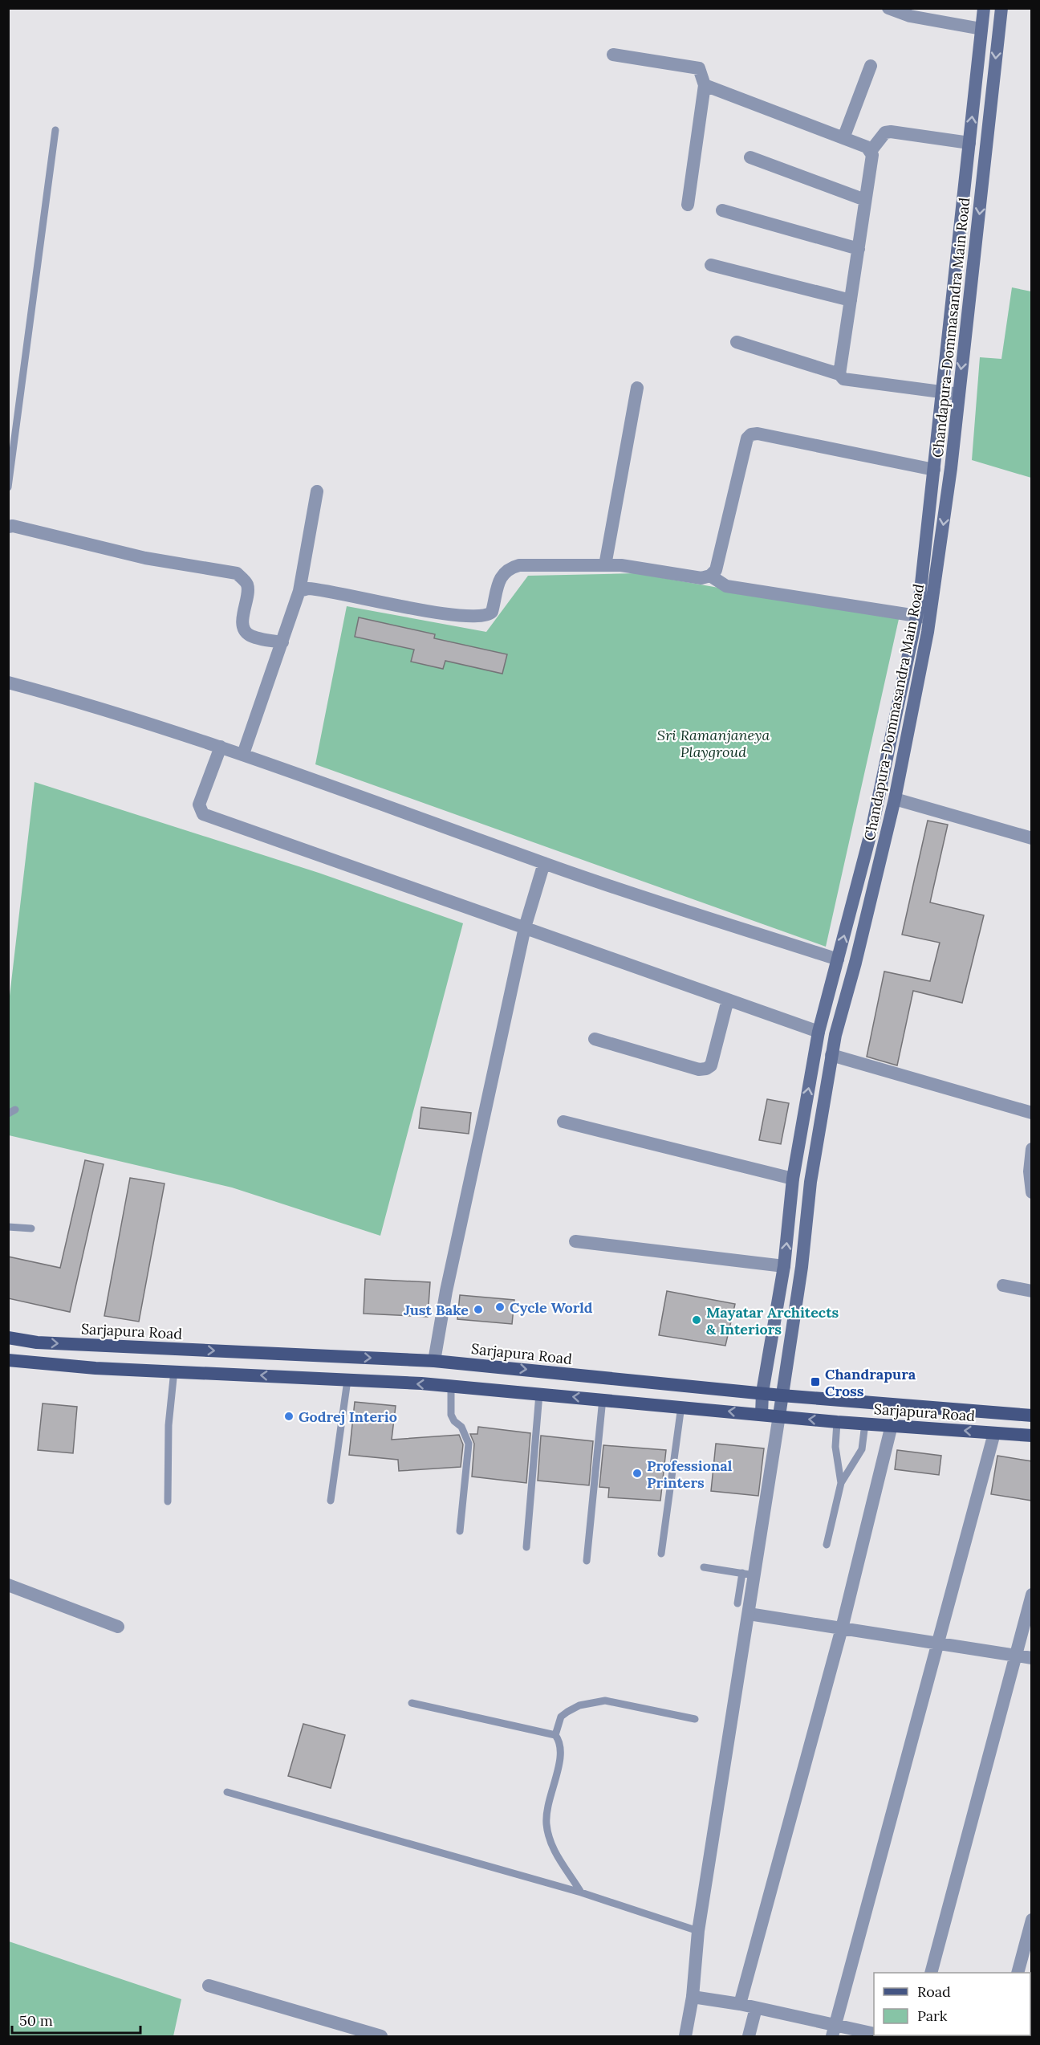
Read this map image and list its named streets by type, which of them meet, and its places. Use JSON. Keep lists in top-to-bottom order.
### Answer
{
  "streets": {
    "main road": ["Chandapura-Dommasandra Main Road", "Sarjapura Road"]
  },
  "crossings": [
    ["Chandapura-Dommasandra Main Road", "Sarjapura Road"]
  ],
  "parks": ["Sri Ramanjaneya Playgroud"],
  "places": {
    "other": [
      "Cycle World",
      "Just Bake",
      "Mayatar Architects & Interiors",
      "Godrej Interio",
      "Professional Printers"
    ],
    "transit": ["Chandrapura Cross"]
  },
  "legend": ["Road", "Park"],
  "scale_bar": "50 m"
}
